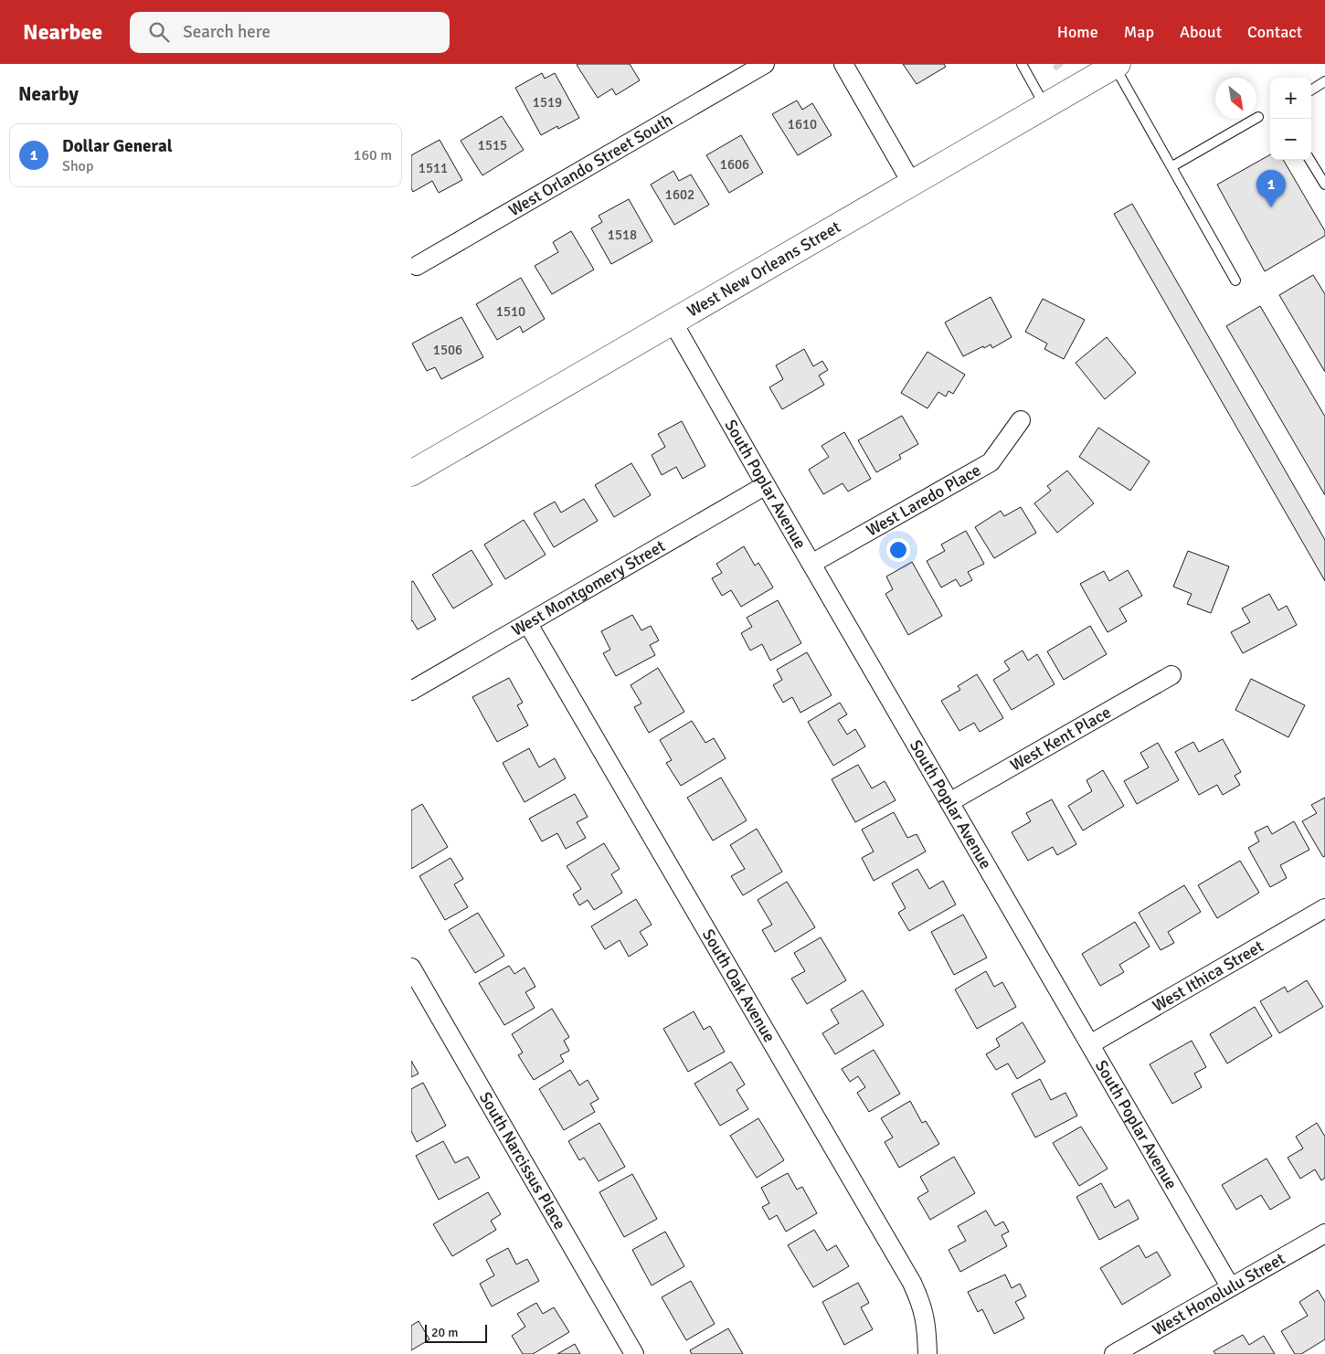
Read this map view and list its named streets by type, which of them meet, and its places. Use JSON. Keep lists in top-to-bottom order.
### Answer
{
  "streets": {
    "main road": ["West New Orleans Street"],
    "street": [
      "West Orlando Street South",
      "South Poplar Avenue",
      "West Laredo Place",
      "West Montgomery Street",
      "West Kent Place",
      "West Ithica Street",
      "South Oak Avenue",
      "South Narcissus Place",
      "West Honolulu Street"
    ]
  },
  "crossings": [
    ["West New Orleans Street", "South Poplar Avenue"],
    ["South Poplar Avenue", "West Laredo Place"],
    ["South Poplar Avenue", "West Montgomery Street"],
    ["South Poplar Avenue", "West Kent Place"],
    ["South Poplar Avenue", "West Ithica Street"],
    ["South Poplar Avenue", "West Honolulu Street"],
    ["West Montgomery Street", "South Oak Avenue"]
  ],
  "house_numbers": [
    "1519",
    "1610",
    "1515",
    "1606",
    "1511",
    "1602",
    "1518",
    "1510",
    "1506"
  ],
  "scale_bar": "20 m",
  "north": "bottom right",
  "page": {
    "header": "Nearbee",
    "search": "Search here",
    "nav": [
      "Home",
      "Map",
      "About",
      "Contact"
    ],
    "heading": "Nearby",
    "map_buttons": ["+", "−"],
    "list": [
      {
        "mark": "1",
        "name": "Dollar General",
        "note": "Shop",
        "value": "160 m"
      }
    ],
    "pins": "1",
    "scale": "20 m"
  }
}
